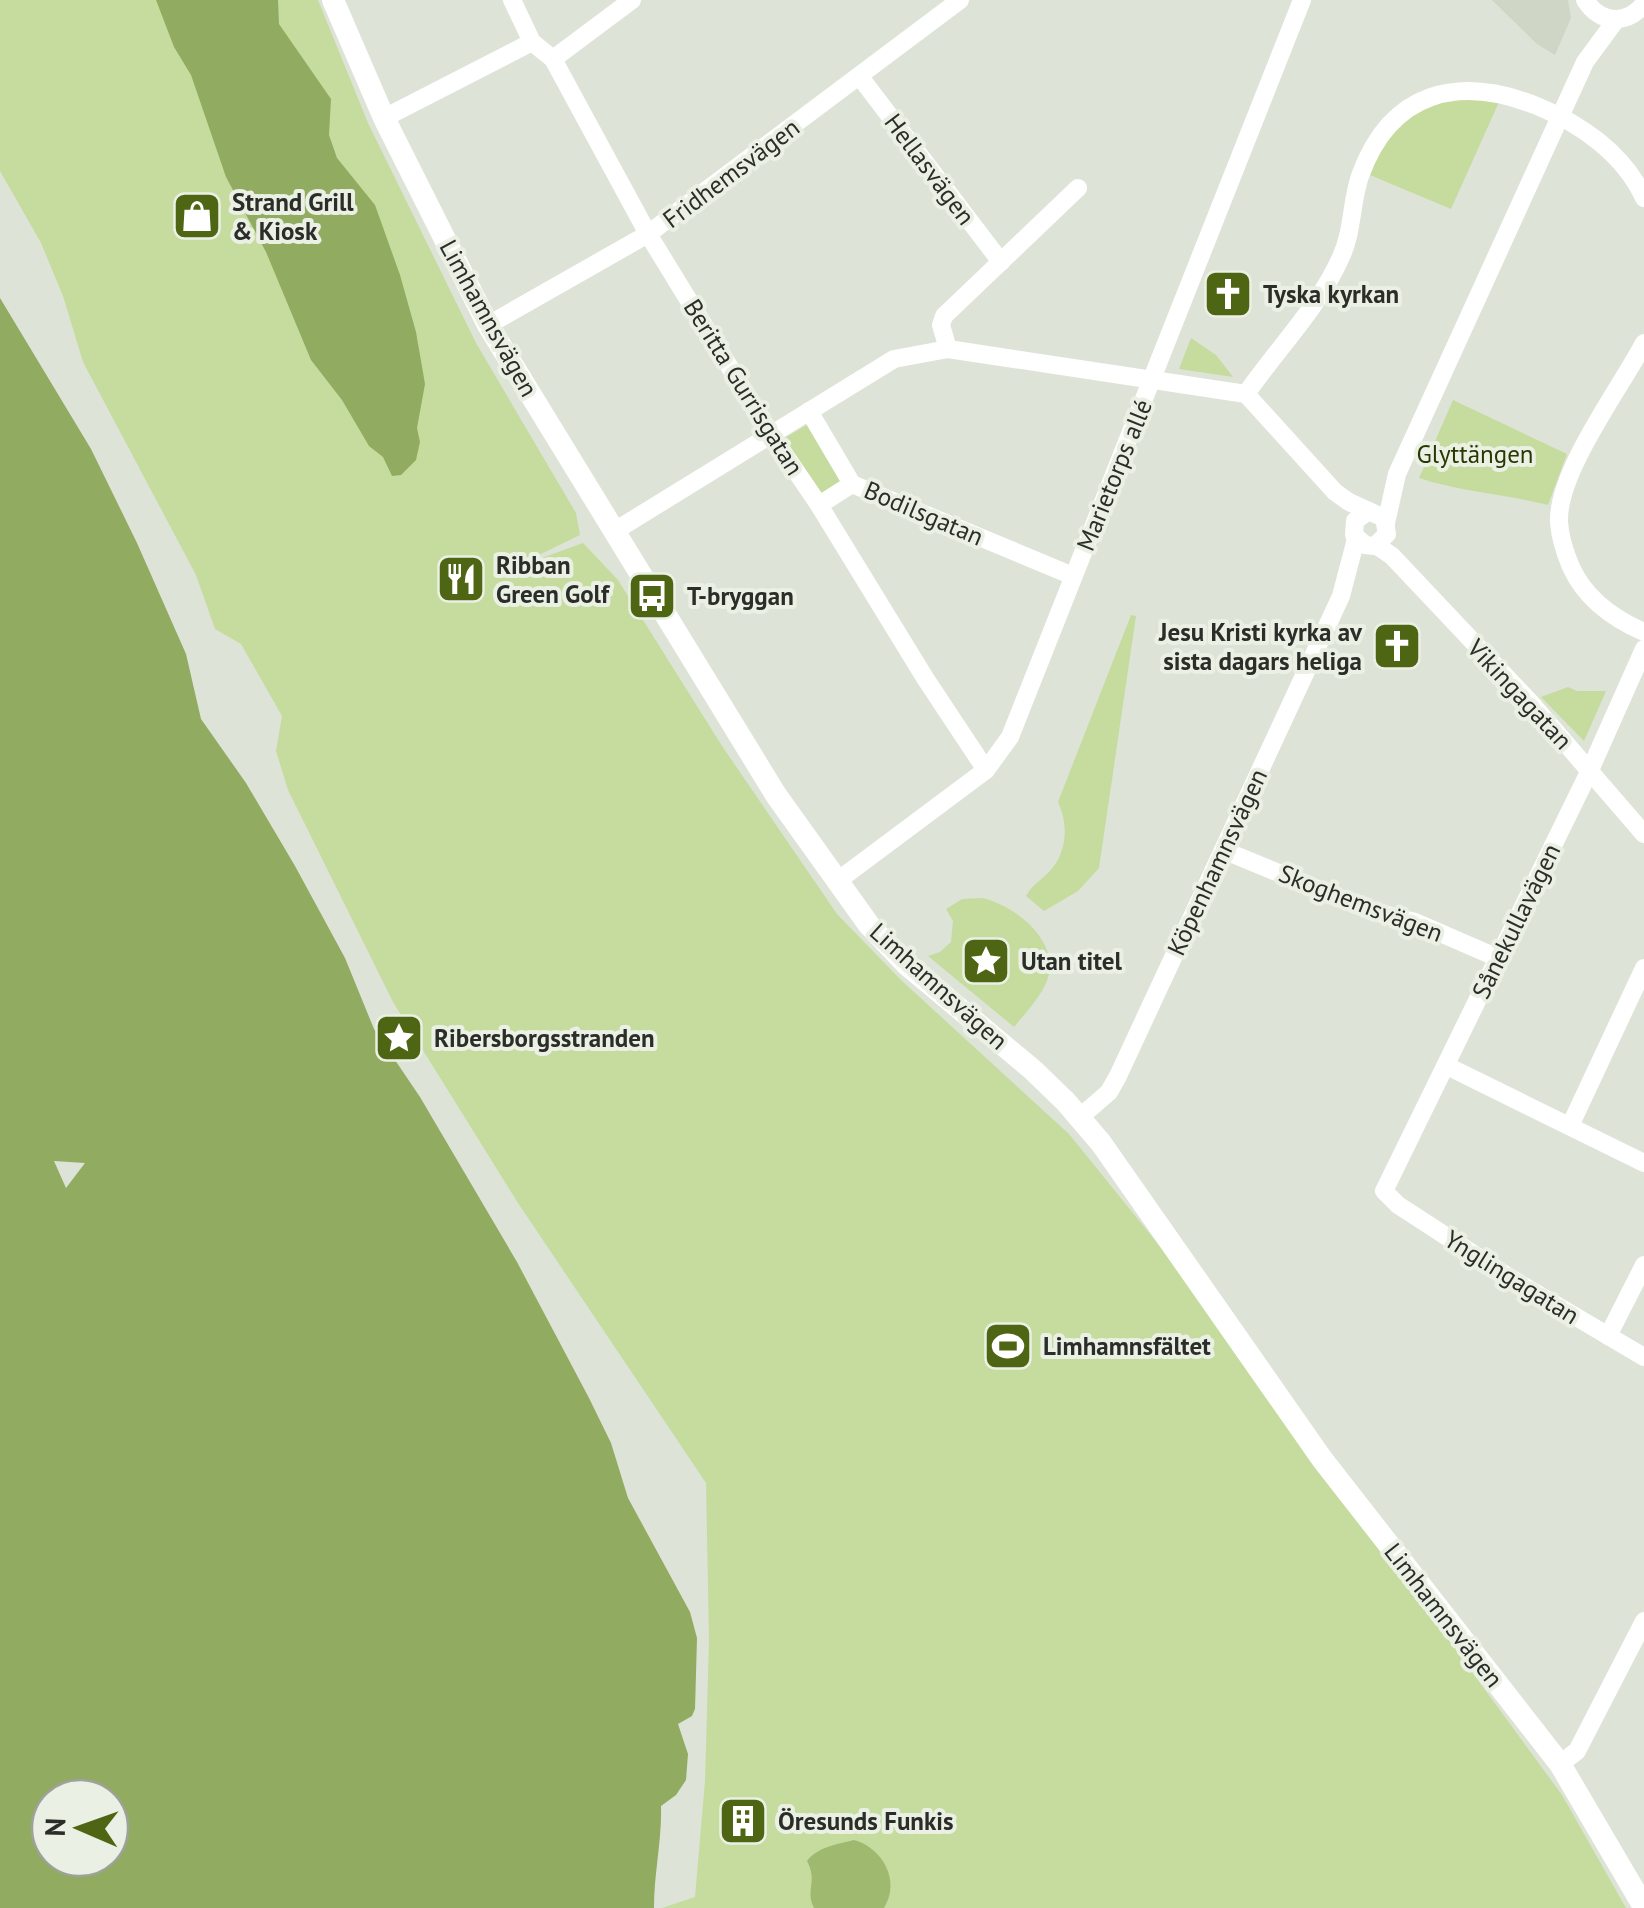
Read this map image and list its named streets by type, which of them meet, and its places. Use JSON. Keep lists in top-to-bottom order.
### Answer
{
  "streets": {
    "main road": ["Limhamnsvägen"],
    "street": [
      "Hellasvägen",
      "Fridhemsvägen",
      "Beritta Gurrisgatan",
      "Marietorps allé",
      "Bodilsgatan",
      "Vikingagatan",
      "Köpenhamnsvägen",
      "Skoghemsvägen",
      "Sånekullavägen",
      "Ynglingagatan"
    ]
  },
  "crossings": [
    ["Hellasvägen", "Fridhemsvägen"],
    ["Fridhemsvägen", "Limhamnsvägen"],
    ["Fridhemsvägen", "Beritta Gurrisgatan"],
    ["Limhamnsvägen", "Marietorps allé"],
    ["Limhamnsvägen", "Köpenhamnsvägen"],
    ["Beritta Gurrisgatan", "Marietorps allé"],
    ["Marietorps allé", "Bodilsgatan"],
    ["Vikingagatan", "Köpenhamnsvägen"],
    ["Vikingagatan", "Sånekullavägen"],
    ["Köpenhamnsvägen", "Skoghemsvägen"],
    ["Skoghemsvägen", "Sånekullavägen"],
    ["Sånekullavägen", "Ynglingagatan"]
  ],
  "parks": ["Glyttängen"],
  "places": {
    "shop": ["Strand Grill & Kiosk"],
    "church": ["Tyska kyrkan", "Jesu Kristi kyrka av sista dagars heliga"],
    "restaurant": ["Ribban Green Golf"],
    "bus stop": ["T-bryggan"],
    "place": ["Utan titel", "Ribersborgsstranden"],
    "sports": ["Limhamnsfältet"],
    "building": ["Öresunds Funkis"]
  },
  "north": "left"
}
